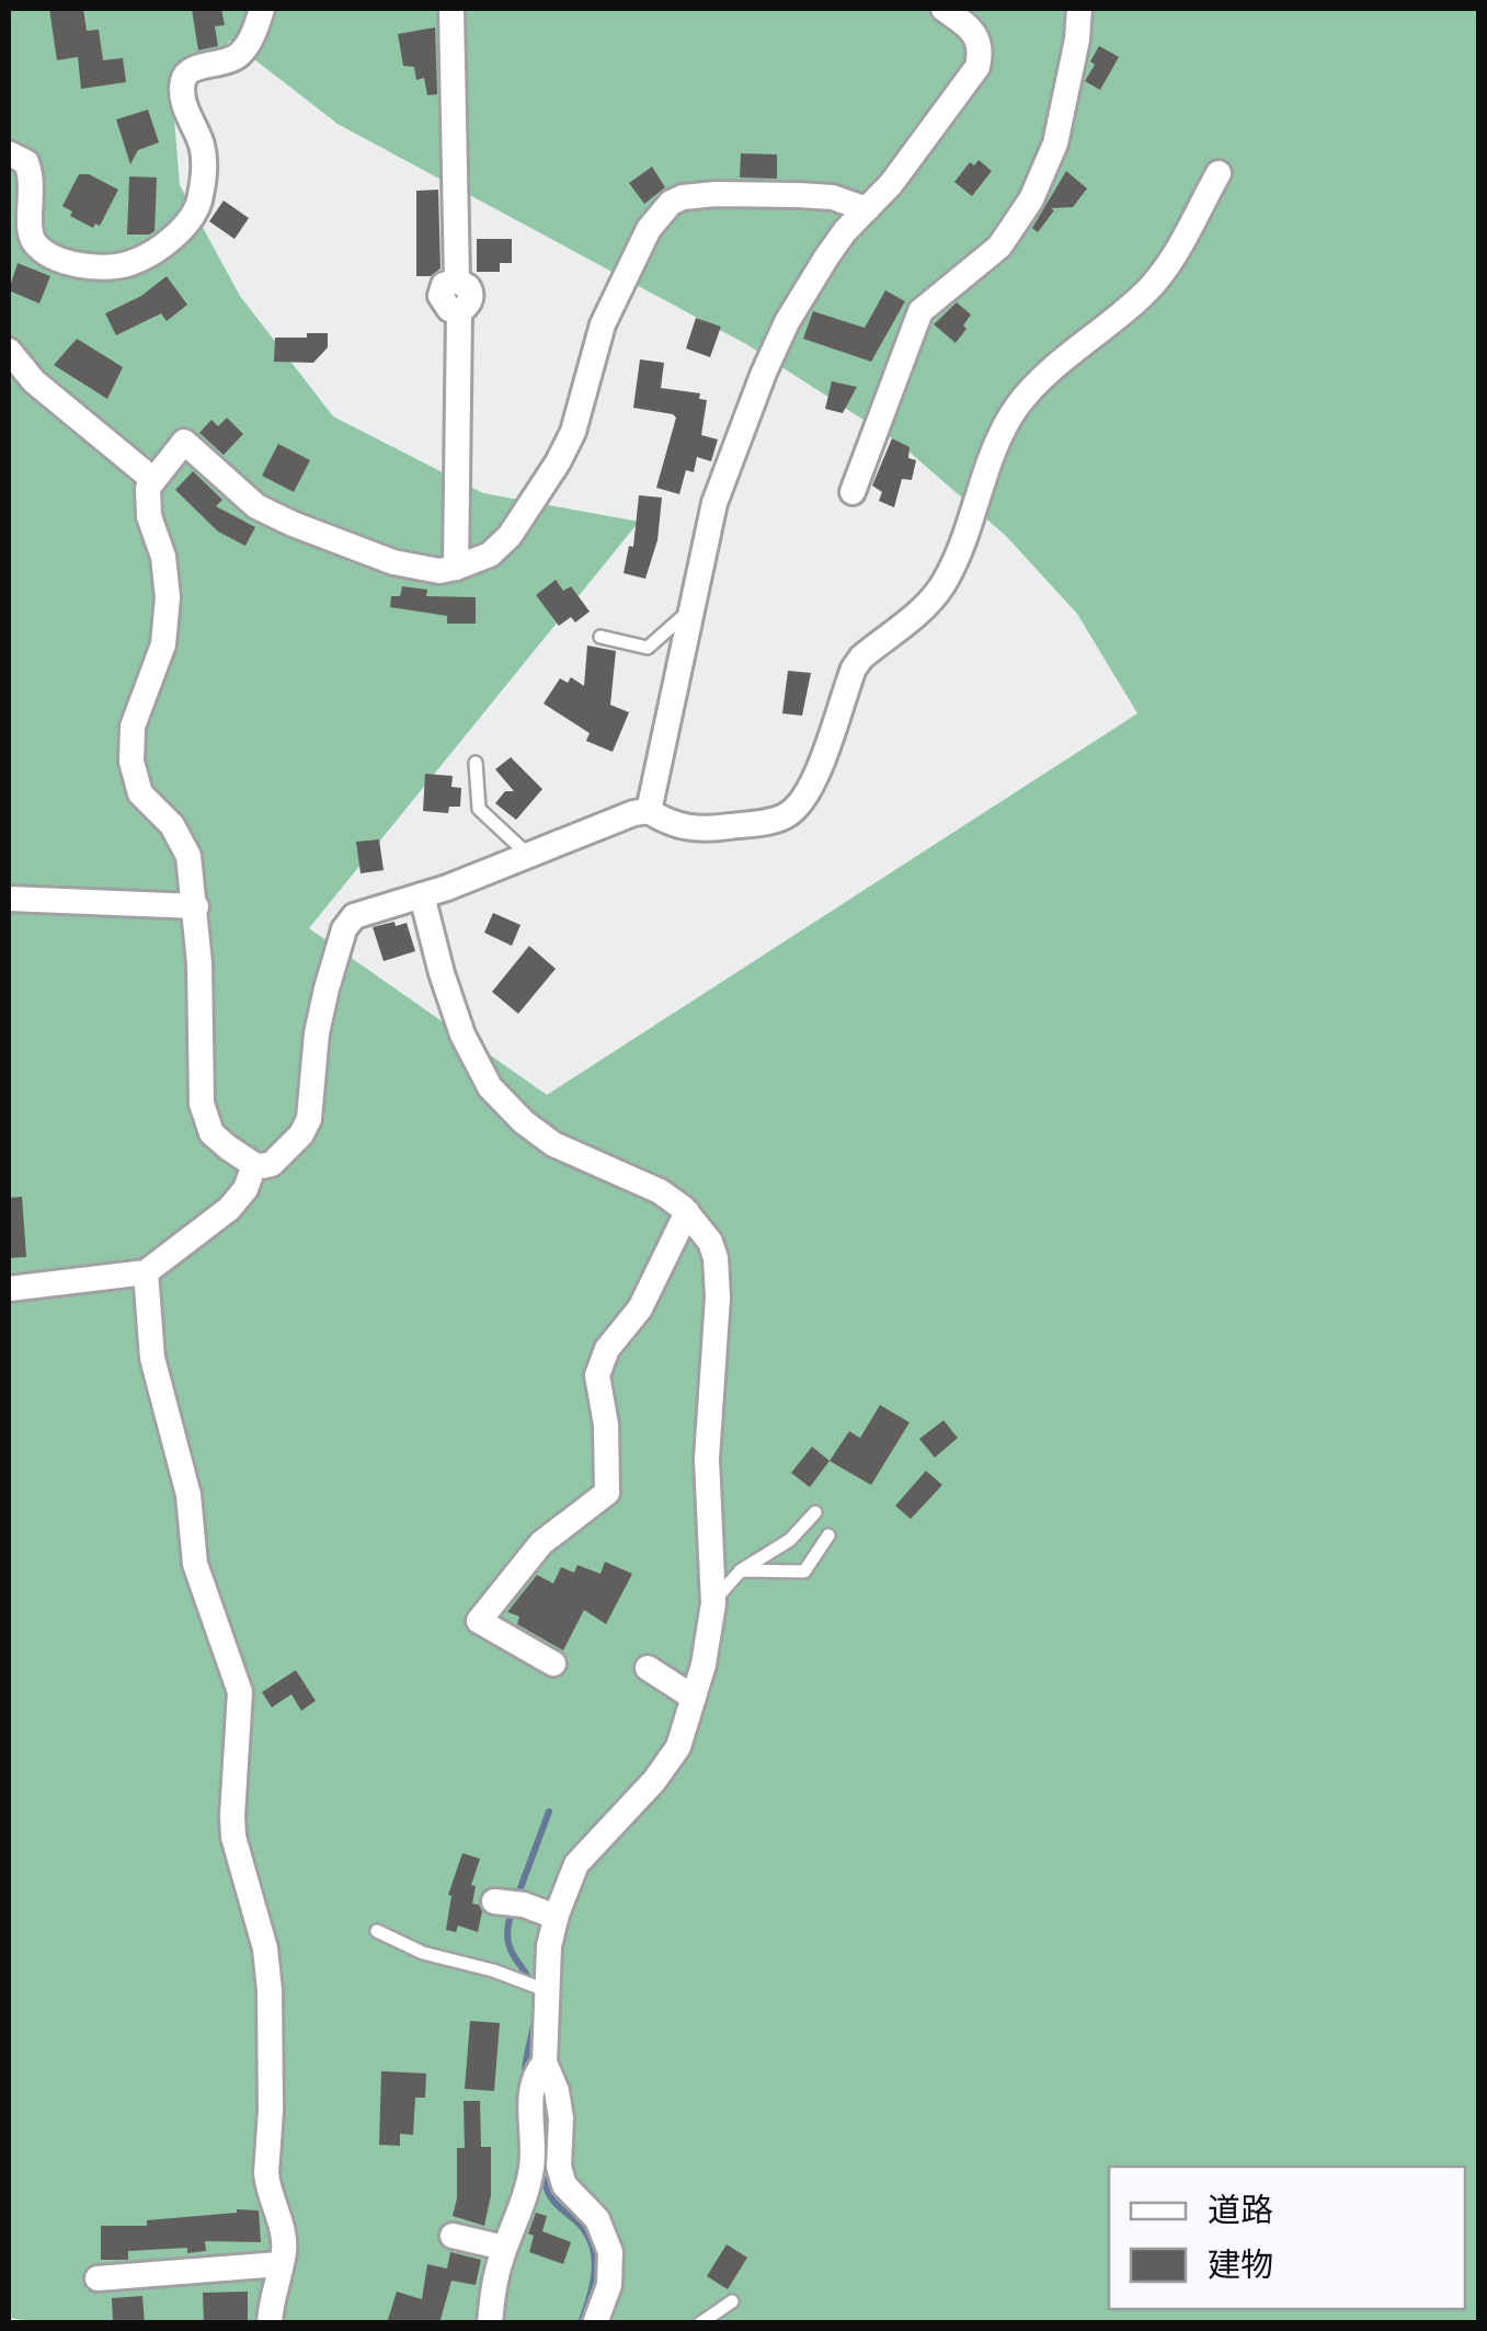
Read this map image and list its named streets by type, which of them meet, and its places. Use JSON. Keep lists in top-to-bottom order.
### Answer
{
  "legend": ["道路", "建物"]
}
